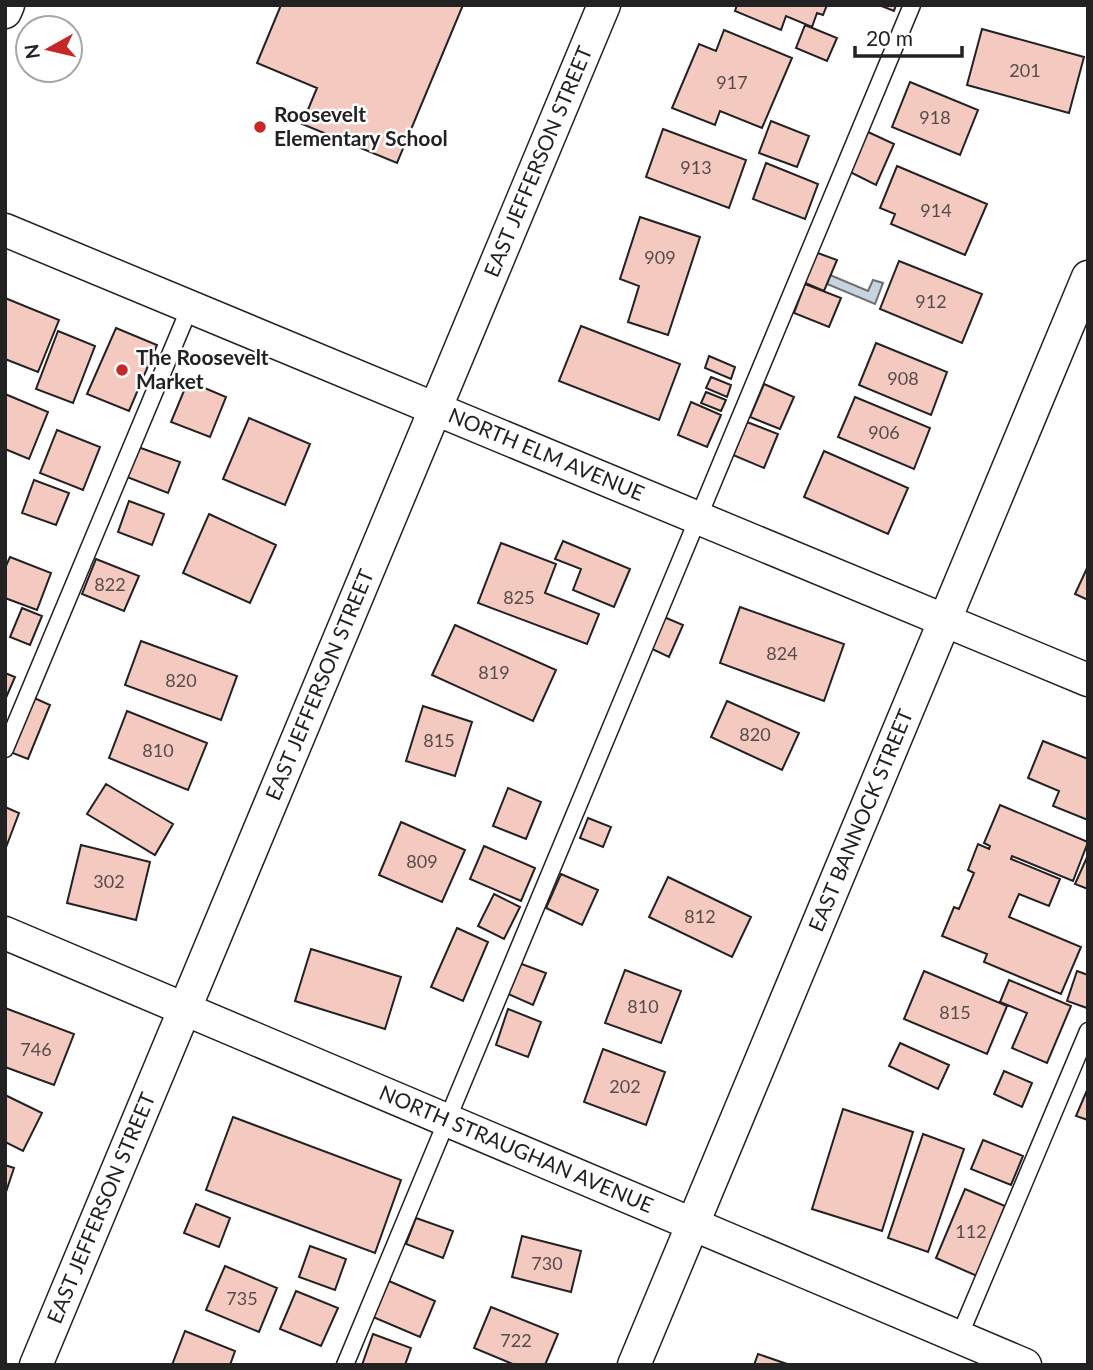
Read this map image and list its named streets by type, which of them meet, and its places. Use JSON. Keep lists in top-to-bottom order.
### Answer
{
  "streets": {
    "street": [
      "EAST JEFFERSON STREET",
      "NORTH ELM AVENUE",
      "EAST BANNOCK STREET",
      "NORTH STRAUGHAN AVENUE"
    ]
  },
  "crossings": [
    ["EAST JEFFERSON STREET", "NORTH ELM AVENUE"],
    ["EAST JEFFERSON STREET", "NORTH STRAUGHAN AVENUE"],
    ["NORTH ELM AVENUE", "EAST BANNOCK STREET"],
    ["EAST BANNOCK STREET", "NORTH STRAUGHAN AVENUE"]
  ],
  "places": ["Roosevelt Elementary School", "The Roosevelt Market"],
  "house_numbers": [
    "201",
    "917",
    "918",
    "913",
    "914",
    "909",
    "912",
    "908",
    "906",
    "822",
    "825",
    "824",
    "819",
    "820",
    "820",
    "815",
    "810",
    "809",
    "302",
    "812",
    "810",
    "815",
    "746",
    "202",
    "112",
    "730",
    "735",
    "722"
  ],
  "scale_bar": "20 m",
  "north": "left"
}
